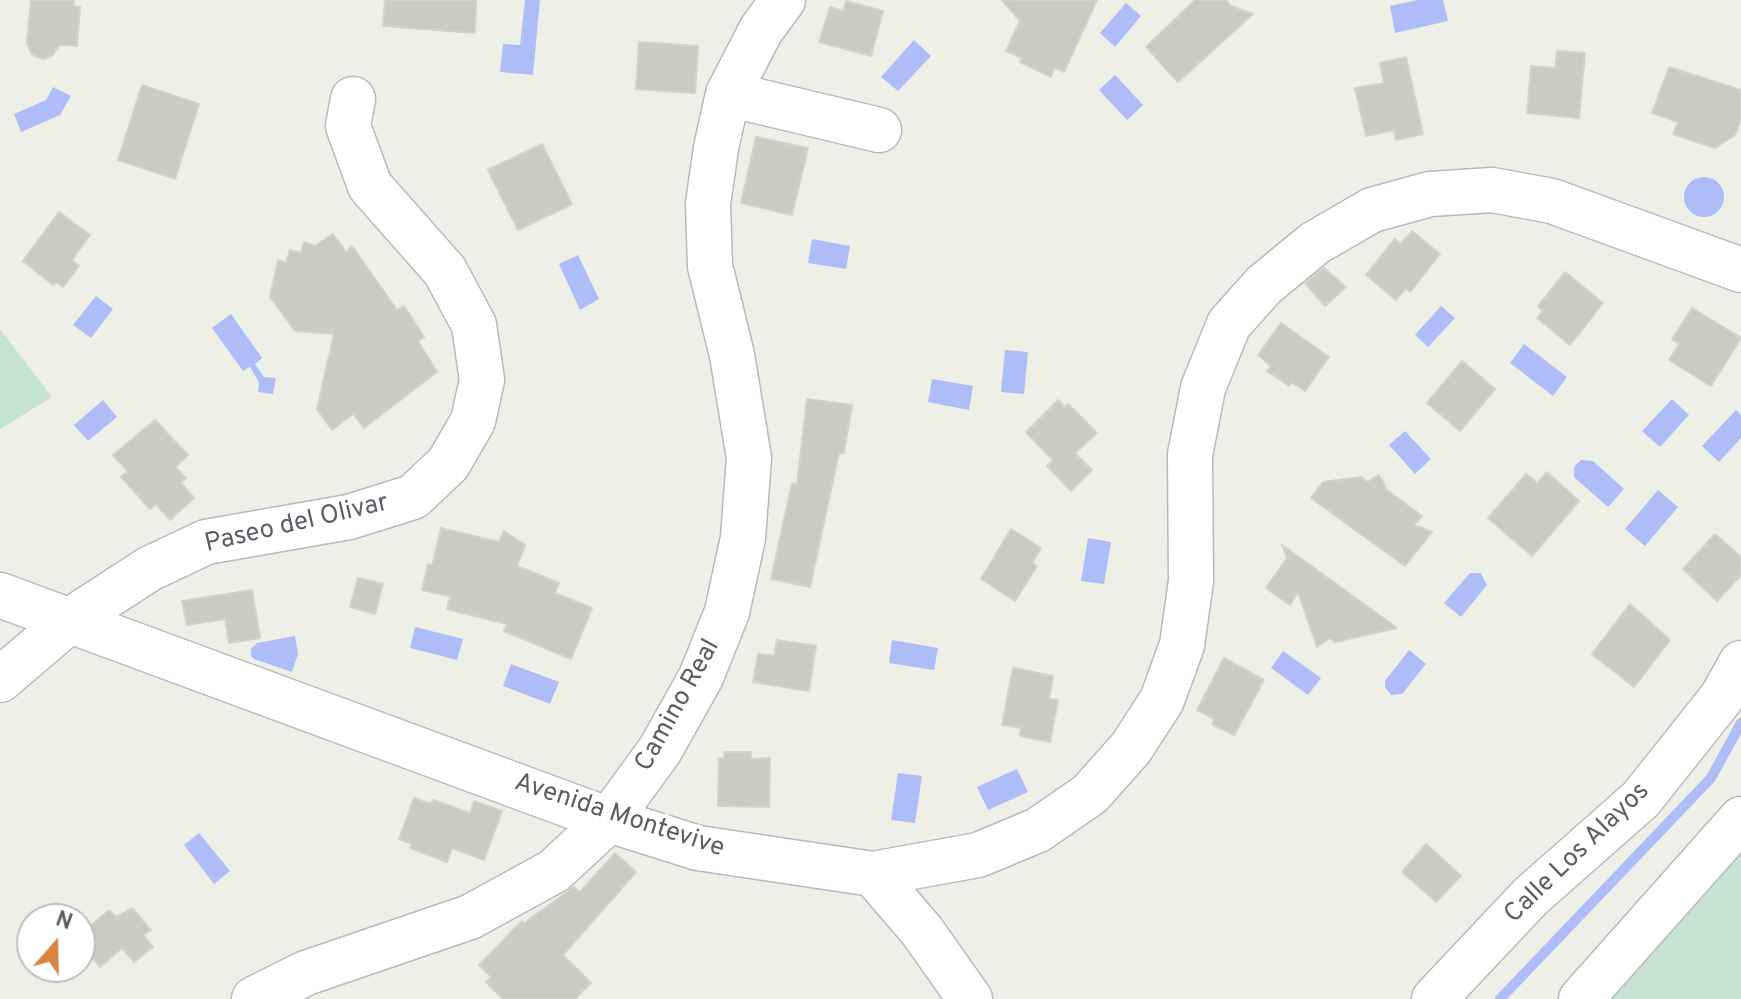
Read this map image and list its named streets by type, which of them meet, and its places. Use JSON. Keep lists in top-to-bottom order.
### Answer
{
  "streets": {
    "street": [
      "Paseo del Olivar",
      "Camino Real",
      "Avenida Montevive",
      "Calle Los Alayos"
    ]
  },
  "crossings": [
    ["Paseo del Olivar", "Avenida Montevive"],
    ["Camino Real", "Avenida Montevive"]
  ],
  "north": "top"
}
